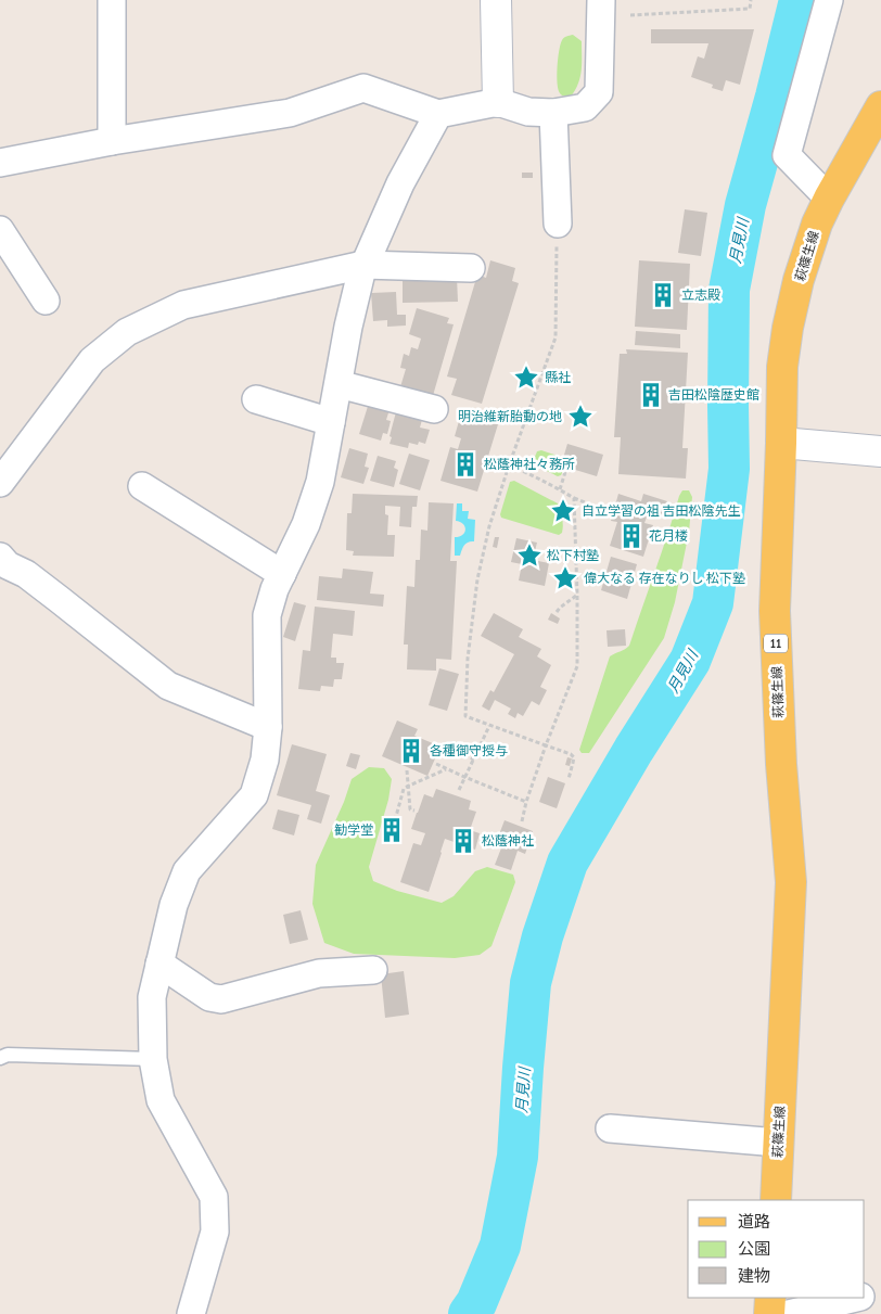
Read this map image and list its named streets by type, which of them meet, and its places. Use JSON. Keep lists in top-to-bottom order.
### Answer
{
  "streets": {
    "main road": ["萩篠生線", "11"]
  },
  "water": ["月見川"],
  "places": {
    "building": [
      "立志殿",
      "吉田松陰歴史館",
      "松蔭神社々務所",
      "花月楼",
      "各種御守授与",
      "勧学堂",
      "松蔭神社"
    ],
    "place": [
      "縣社",
      "明治維新胎動の地",
      "自立学習の祖 吉田松陰先生",
      "松下村塾",
      "偉大なる 存在なりし 松下塾"
    ]
  },
  "legend": ["道路", "公園", "建物"]
}
